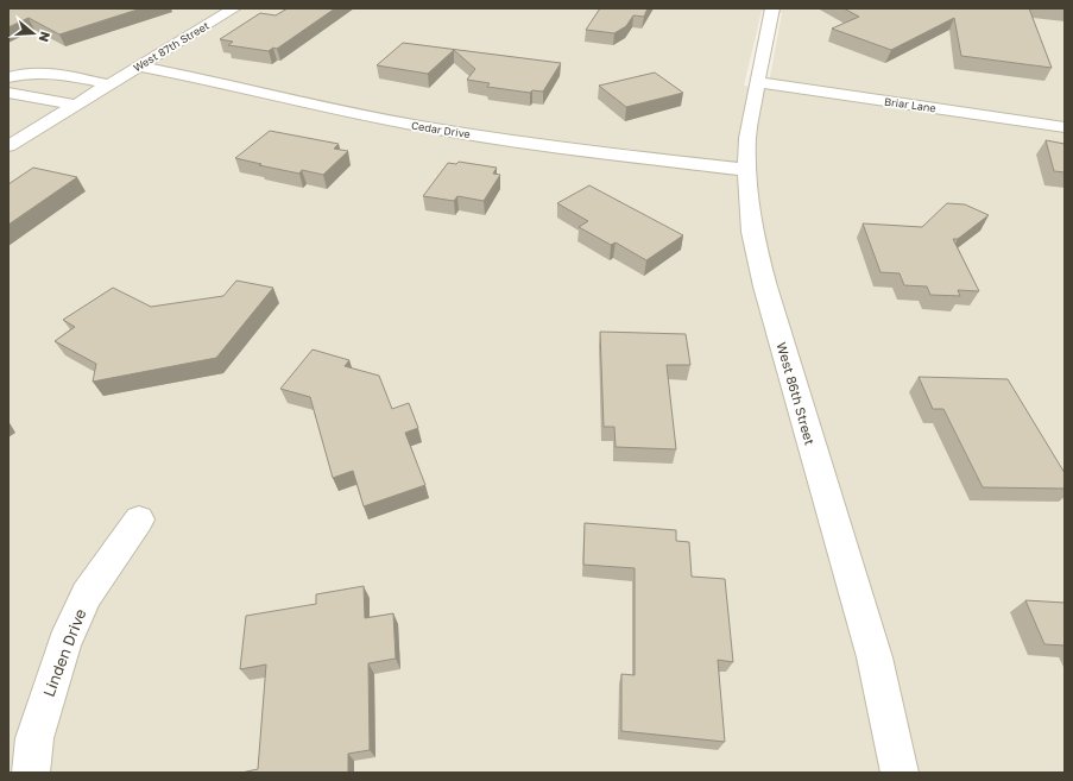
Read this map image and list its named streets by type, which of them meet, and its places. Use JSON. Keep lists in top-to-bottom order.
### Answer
{
  "streets": {
    "street": [
      "West 87th Street",
      "Briar Lane",
      "Cedar Drive",
      "West 86th Street",
      "Linden Drive"
    ]
  },
  "crossings": [
    ["West 87th Street", "Cedar Drive"],
    ["Briar Lane", "West 86th Street"],
    ["Cedar Drive", "West 86th Street"]
  ],
  "north": "right"
}
